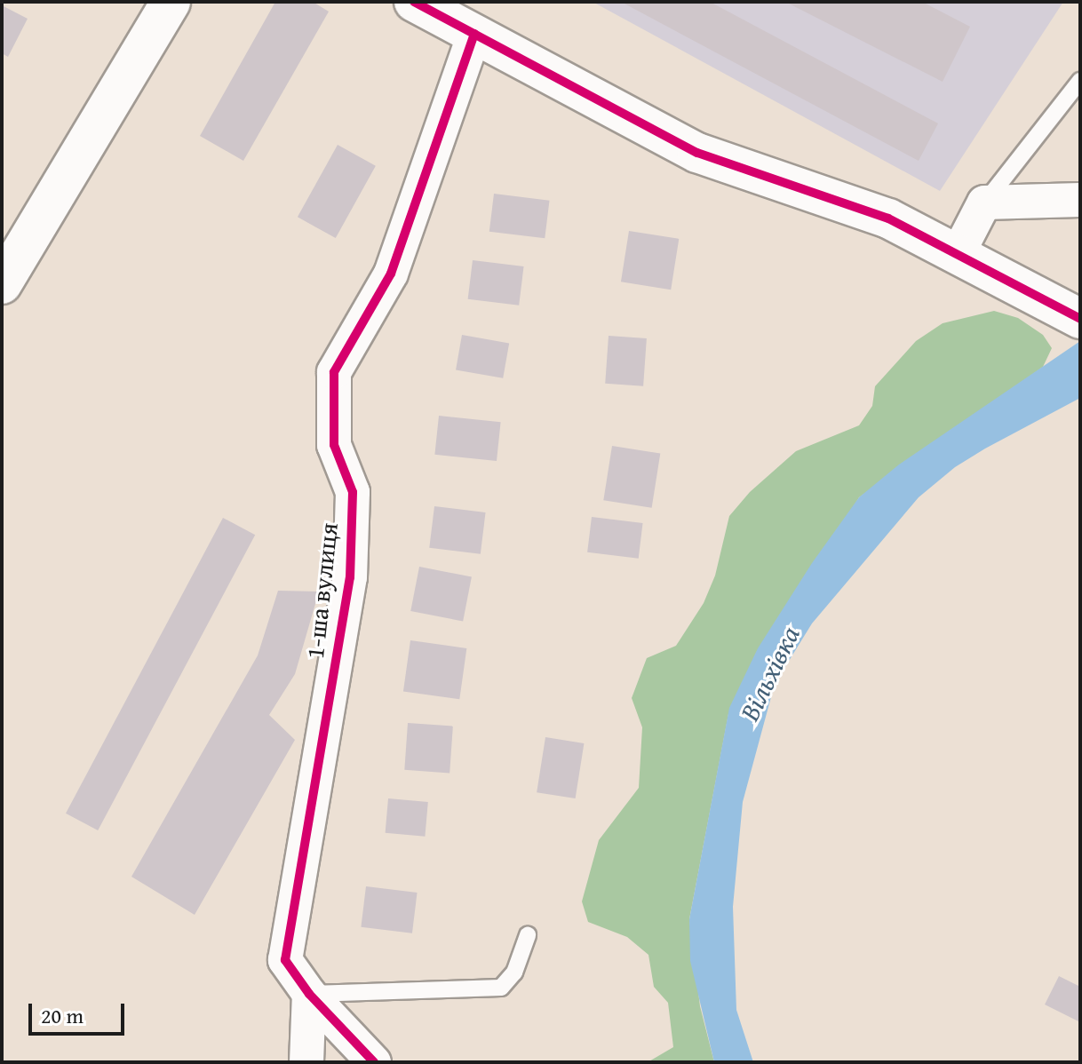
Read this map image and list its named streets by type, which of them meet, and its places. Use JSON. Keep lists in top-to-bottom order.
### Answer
{
  "streets": {
    "street": ["1-ша вулиця"]
  },
  "water": ["Вільхівка"],
  "scale_bar": "20 m"
}
